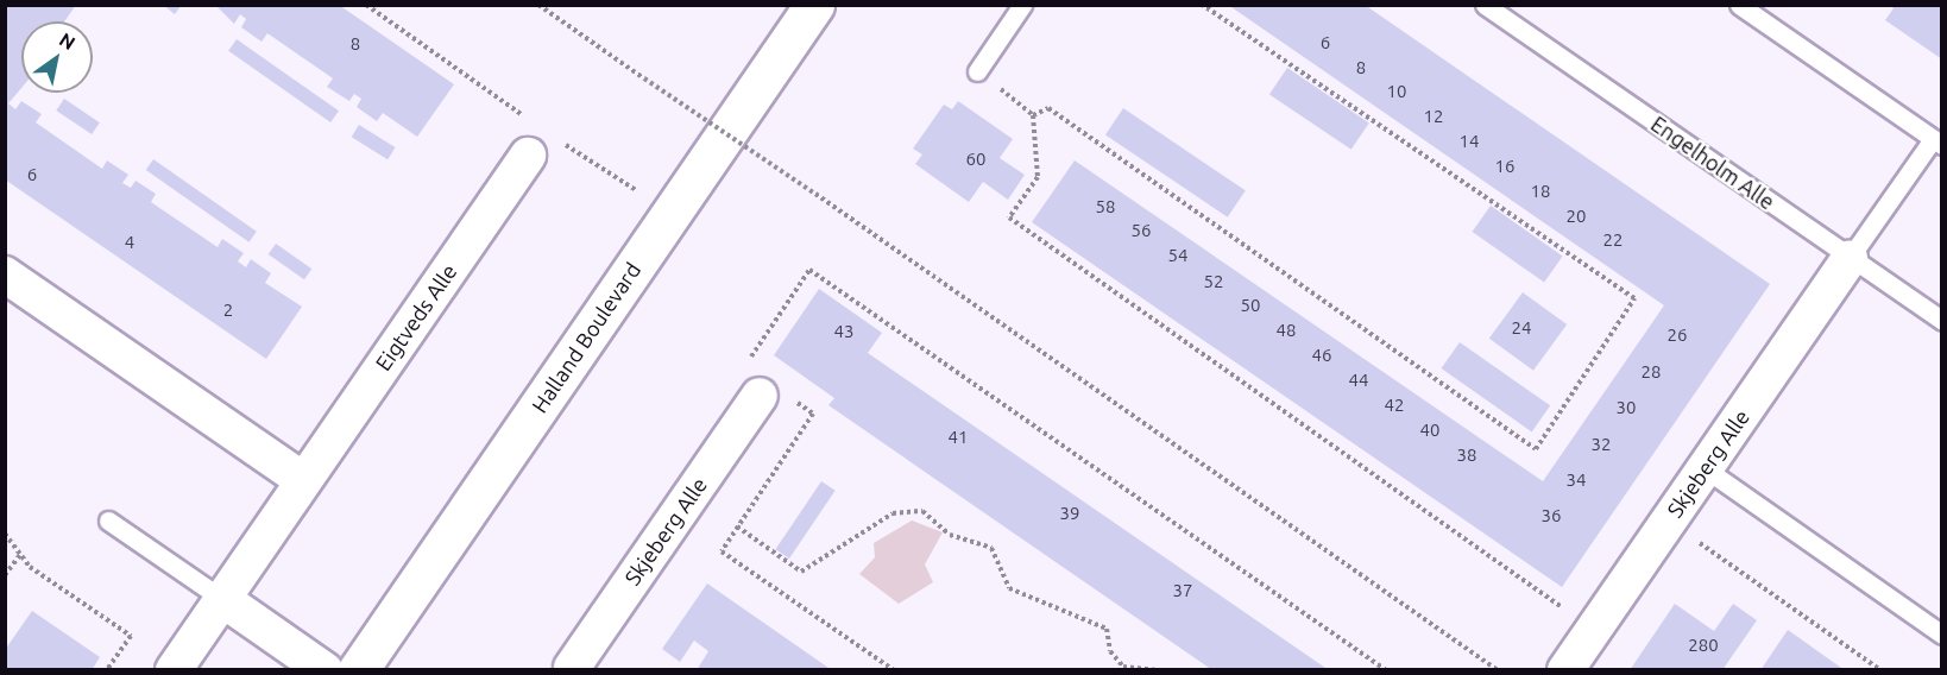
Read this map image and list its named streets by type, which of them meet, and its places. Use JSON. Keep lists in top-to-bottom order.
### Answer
{
  "streets": {
    "street": ["Eigtveds Alle", "Halland Boulevard", "Skjeberg Alle"],
    "lane": ["Engelholm Alle"]
  },
  "crossings": [
    ["Engelholm Alle", "Skjeberg Alle"]
  ],
  "house_numbers": [
    "6",
    "8",
    "8",
    "10",
    "12",
    "14",
    "60",
    "16",
    "6",
    "18",
    "58",
    "20",
    "56",
    "22",
    "4",
    "54",
    "52",
    "50",
    "2",
    "24",
    "48",
    "43",
    "26",
    "46",
    "28",
    "44",
    "42",
    "30",
    "40",
    "41",
    "32",
    "38",
    "34",
    "39",
    "36",
    "37",
    "280"
  ],
  "north": "top right"
}
